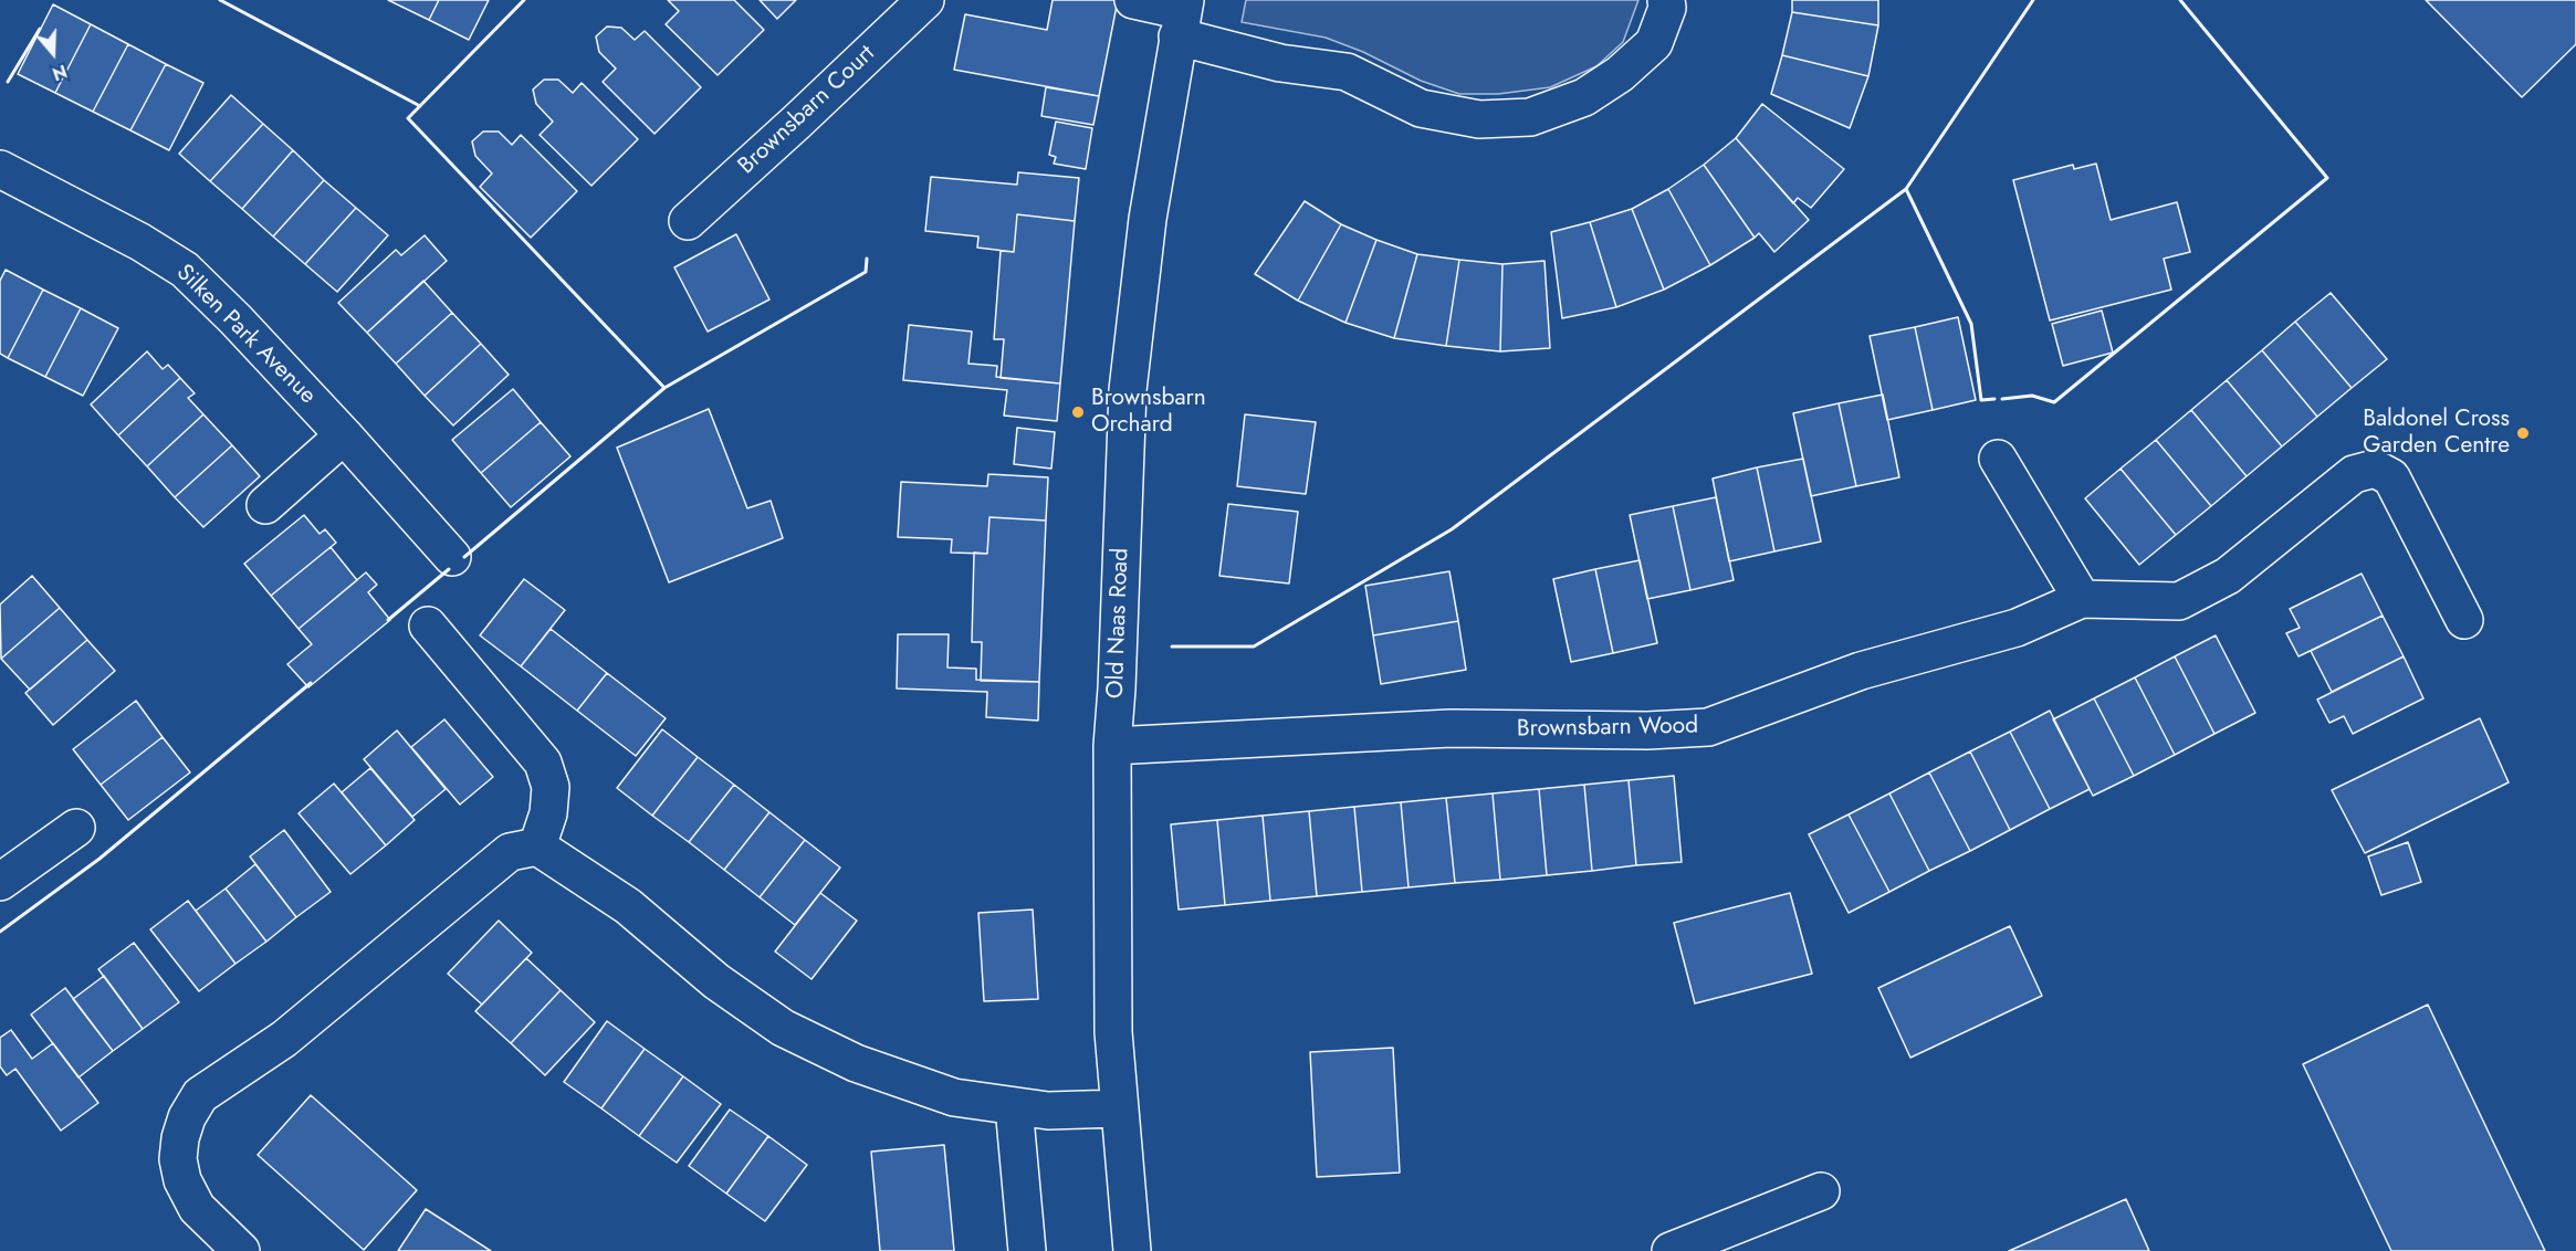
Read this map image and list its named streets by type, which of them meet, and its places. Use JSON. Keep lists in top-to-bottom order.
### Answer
{
  "streets": {
    "street": [
      "Brownsbarn Court",
      "Silken Park Avenue",
      "Old Naas Road",
      "Brownsbarn Wood"
    ]
  },
  "crossings": [
    ["Old Naas Road", "Brownsbarn Wood"]
  ],
  "places": ["Brownsbarn Orchard", "Baldonel Cross Garden Centre"],
  "north": "bottom"
}
